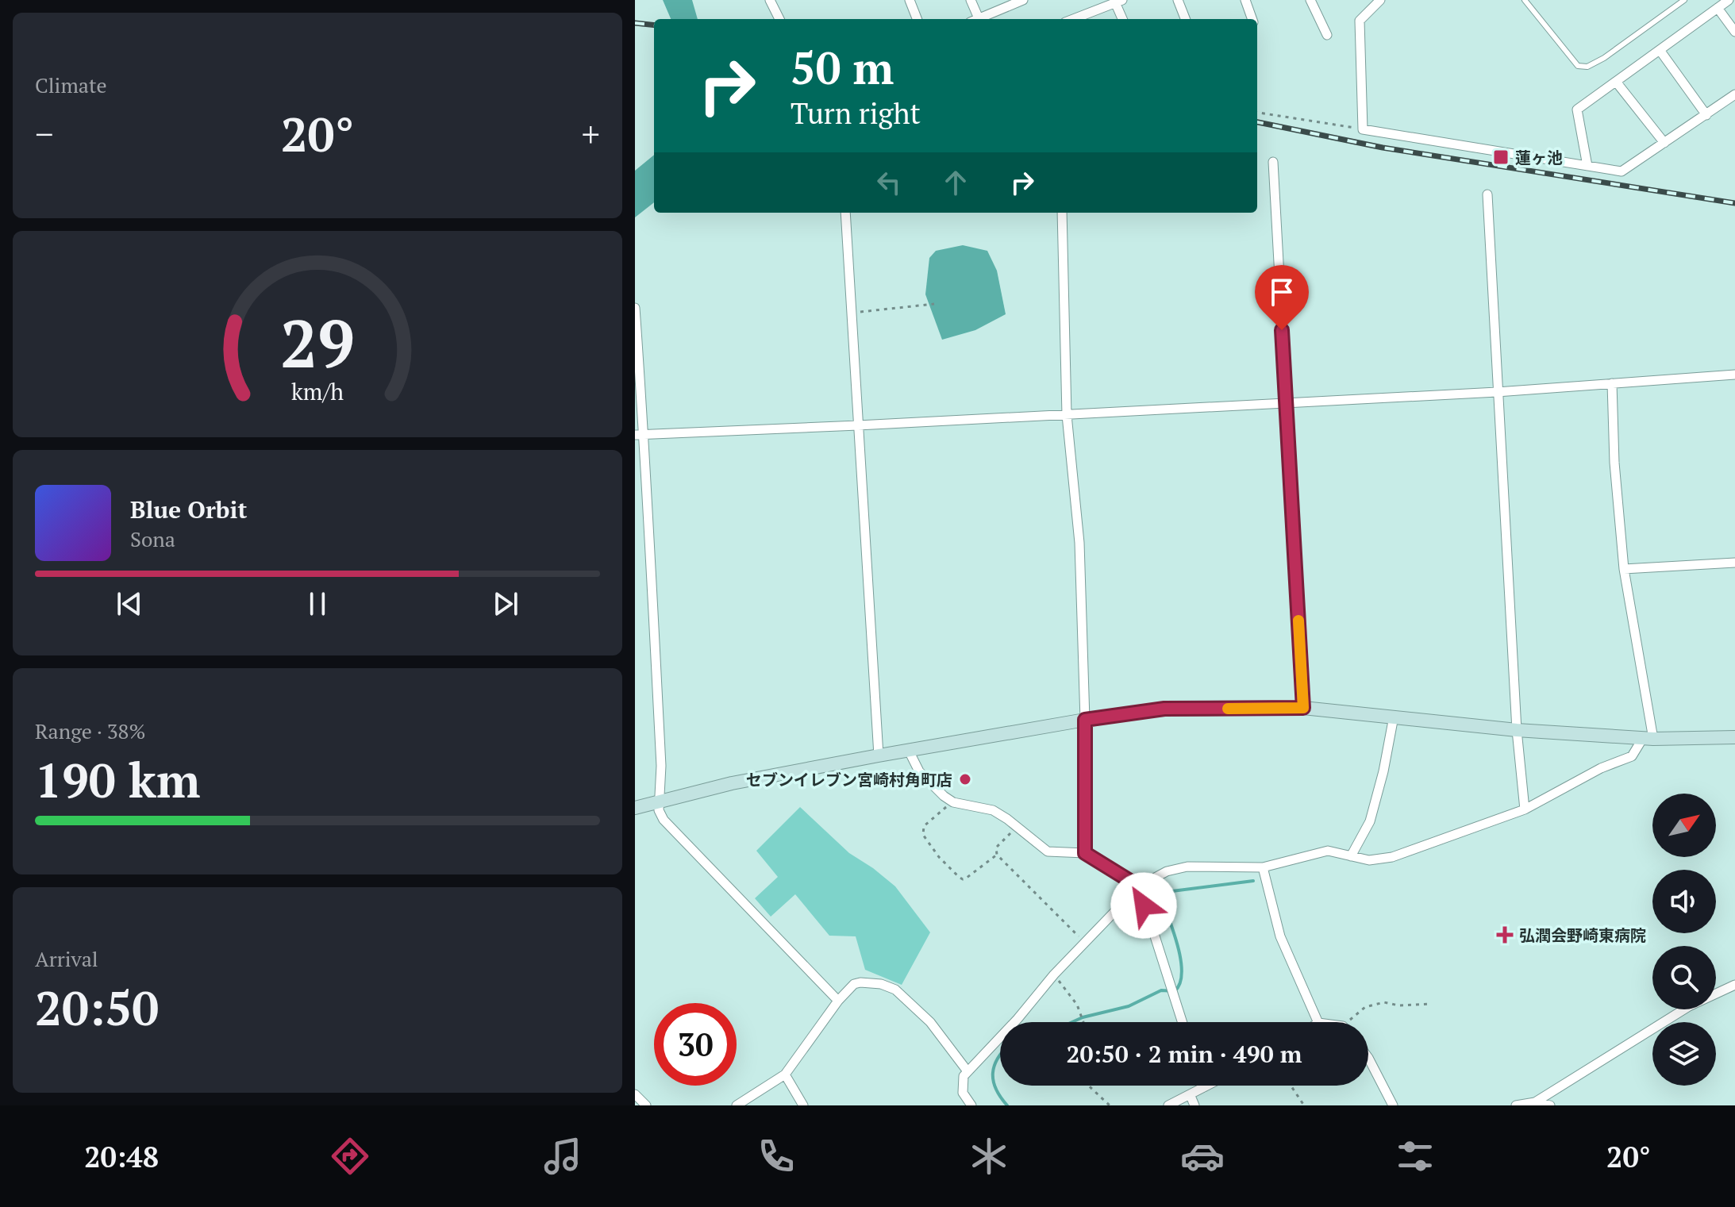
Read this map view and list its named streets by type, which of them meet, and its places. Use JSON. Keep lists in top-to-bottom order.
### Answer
{
  "places": {
    "transit": ["蓮ヶ池"],
    "other": ["セブンイレブン宮崎村角町店"],
    "health": ["弘潤会野崎東病院"]
  },
  "north": "top right",
  "page": {
    "tile": [
      "Climate",
      ["Range · 38%", "190 km"],
      ["Arrival", "20:50"]
    ],
    "turn": ["50 m", "Turn right"],
    "heat": ["−", "20°", "+"],
    "song": ["Blue Orbit", "Sona"],
    "limit": "30",
    "trip": "20:50 · 2 min · 490 m",
    "tabs": ["20:48", "20°"],
    "gauge": ["29", "km/h"]
  }
}
